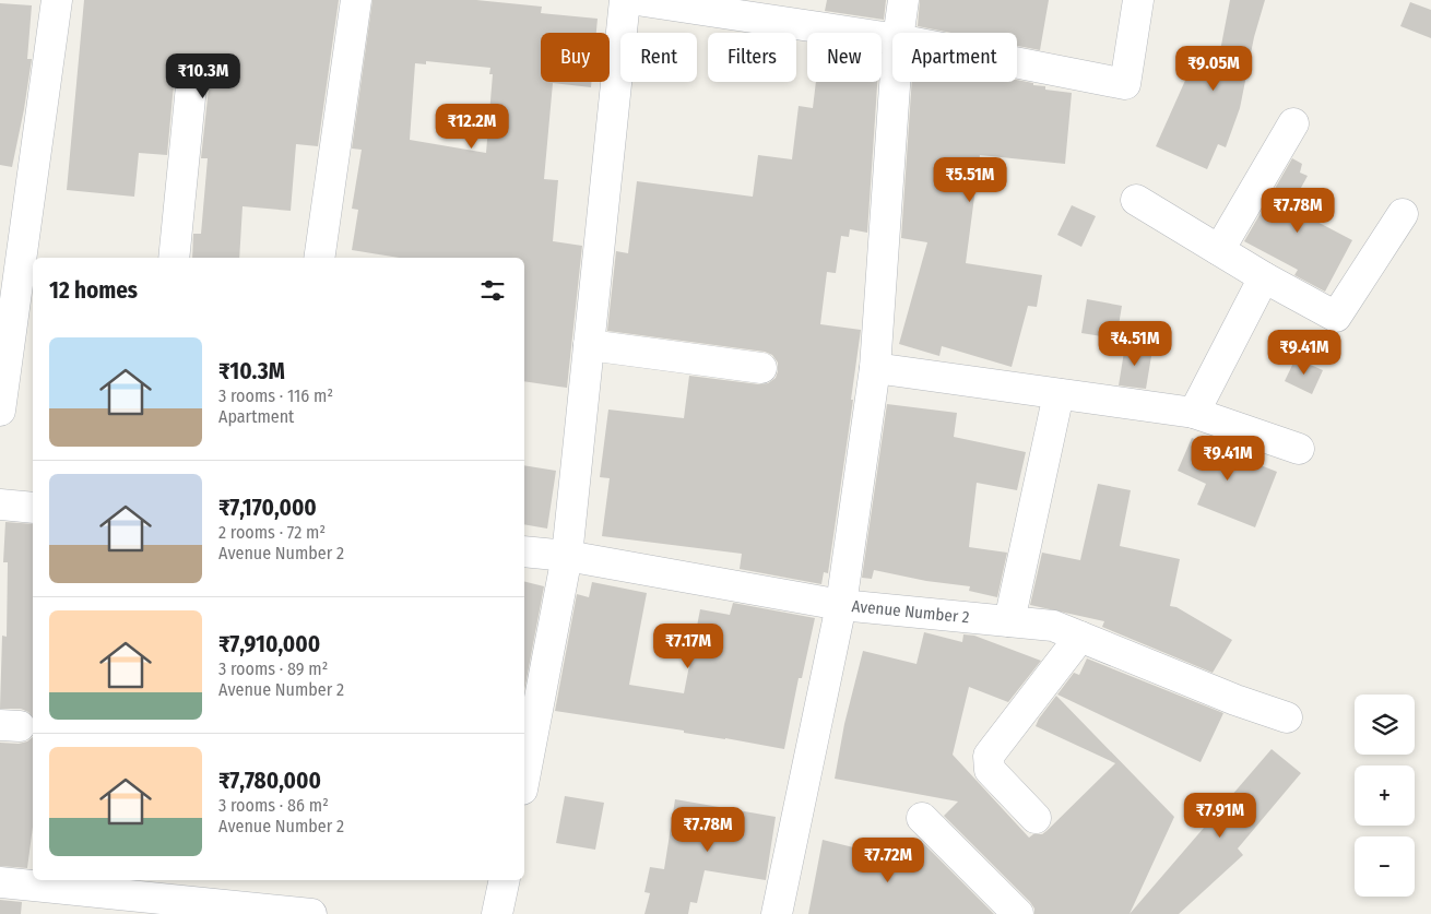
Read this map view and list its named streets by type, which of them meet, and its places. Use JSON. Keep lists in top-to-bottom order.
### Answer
{
  "streets": {
    "street": ["Avenue Number 2"]
  },
  "page": {
    "chip": [
      "Buy",
      "Rent",
      "Filters",
      "New",
      "Apartment"
    ],
    "price": [
      "₹9.05M",
      "₹10.3M",
      "₹12.2M",
      "₹5.51M",
      "₹7.78M",
      "₹4.51M",
      "₹9.41M",
      "₹9.41M",
      "₹7.17M",
      "₹7.91M",
      "₹7.78M",
      "₹7.72M"
    ],
    "heading": "12 homes",
    "list": [
      {
        "name": "₹10.3M",
        "note": "3 rooms · 116 m² · Apartment"
      },
      {
        "name": "₹7,170,000",
        "note": "2 rooms · 72 m² · Avenue Number 2"
      },
      {
        "name": "₹7,910,000",
        "note": "3 rooms · 89 m² · Avenue Number 2"
      },
      {
        "name": "₹7,780,000",
        "note": "3 rooms · 86 m² · Avenue Number 2"
      }
    ],
    "map_buttons": ["+", "−"]
  }
}
